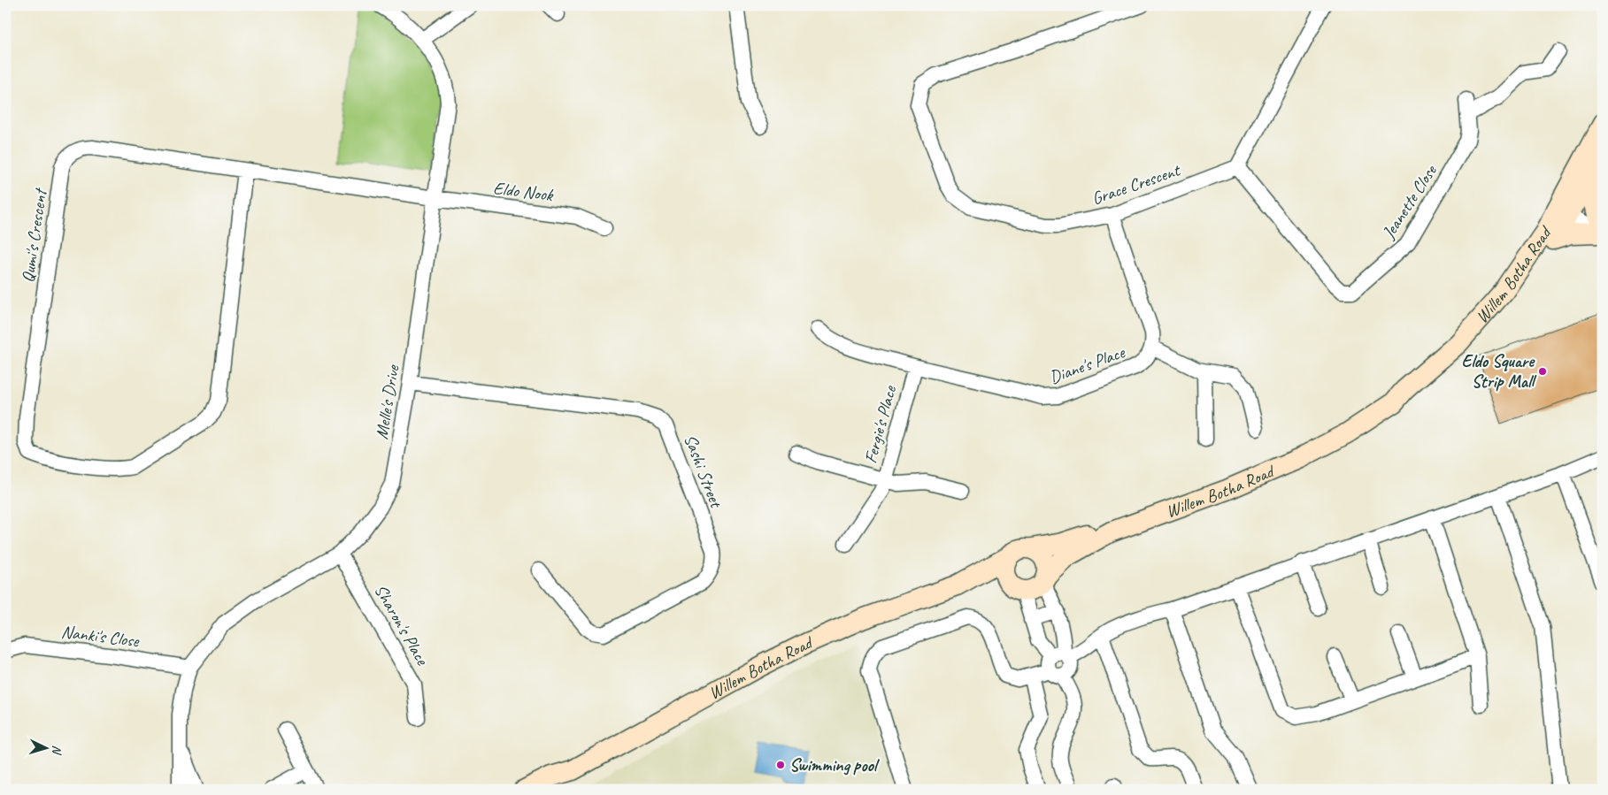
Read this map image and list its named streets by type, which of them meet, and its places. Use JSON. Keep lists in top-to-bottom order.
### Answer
{
  "streets": {
    "street": [
      "Grace Crescent",
      "Eldo Nook",
      "Jeanette Close",
      "Qumi's Crescent",
      "Willem Botha Road",
      "Diane's Place",
      "Melle's Drive",
      "Fergie's Place",
      "Sashi Street",
      "Sharon's Place",
      "Nanki's Close"
    ]
  },
  "crossings": [
    ["Grace Crescent", "Jeanette Close"],
    ["Eldo Nook", "Qumi's Crescent"],
    ["Eldo Nook", "Melle's Drive"],
    ["Qumi's Crescent", "Melle's Drive"],
    ["Diane's Place", "Fergie's Place"],
    ["Melle's Drive", "Sashi Street"],
    ["Melle's Drive", "Sharon's Place"],
    ["Melle's Drive", "Nanki's Close"]
  ],
  "places": ["Eldo Square Strip Mall", "Swimming pool"],
  "north": "right"
}
